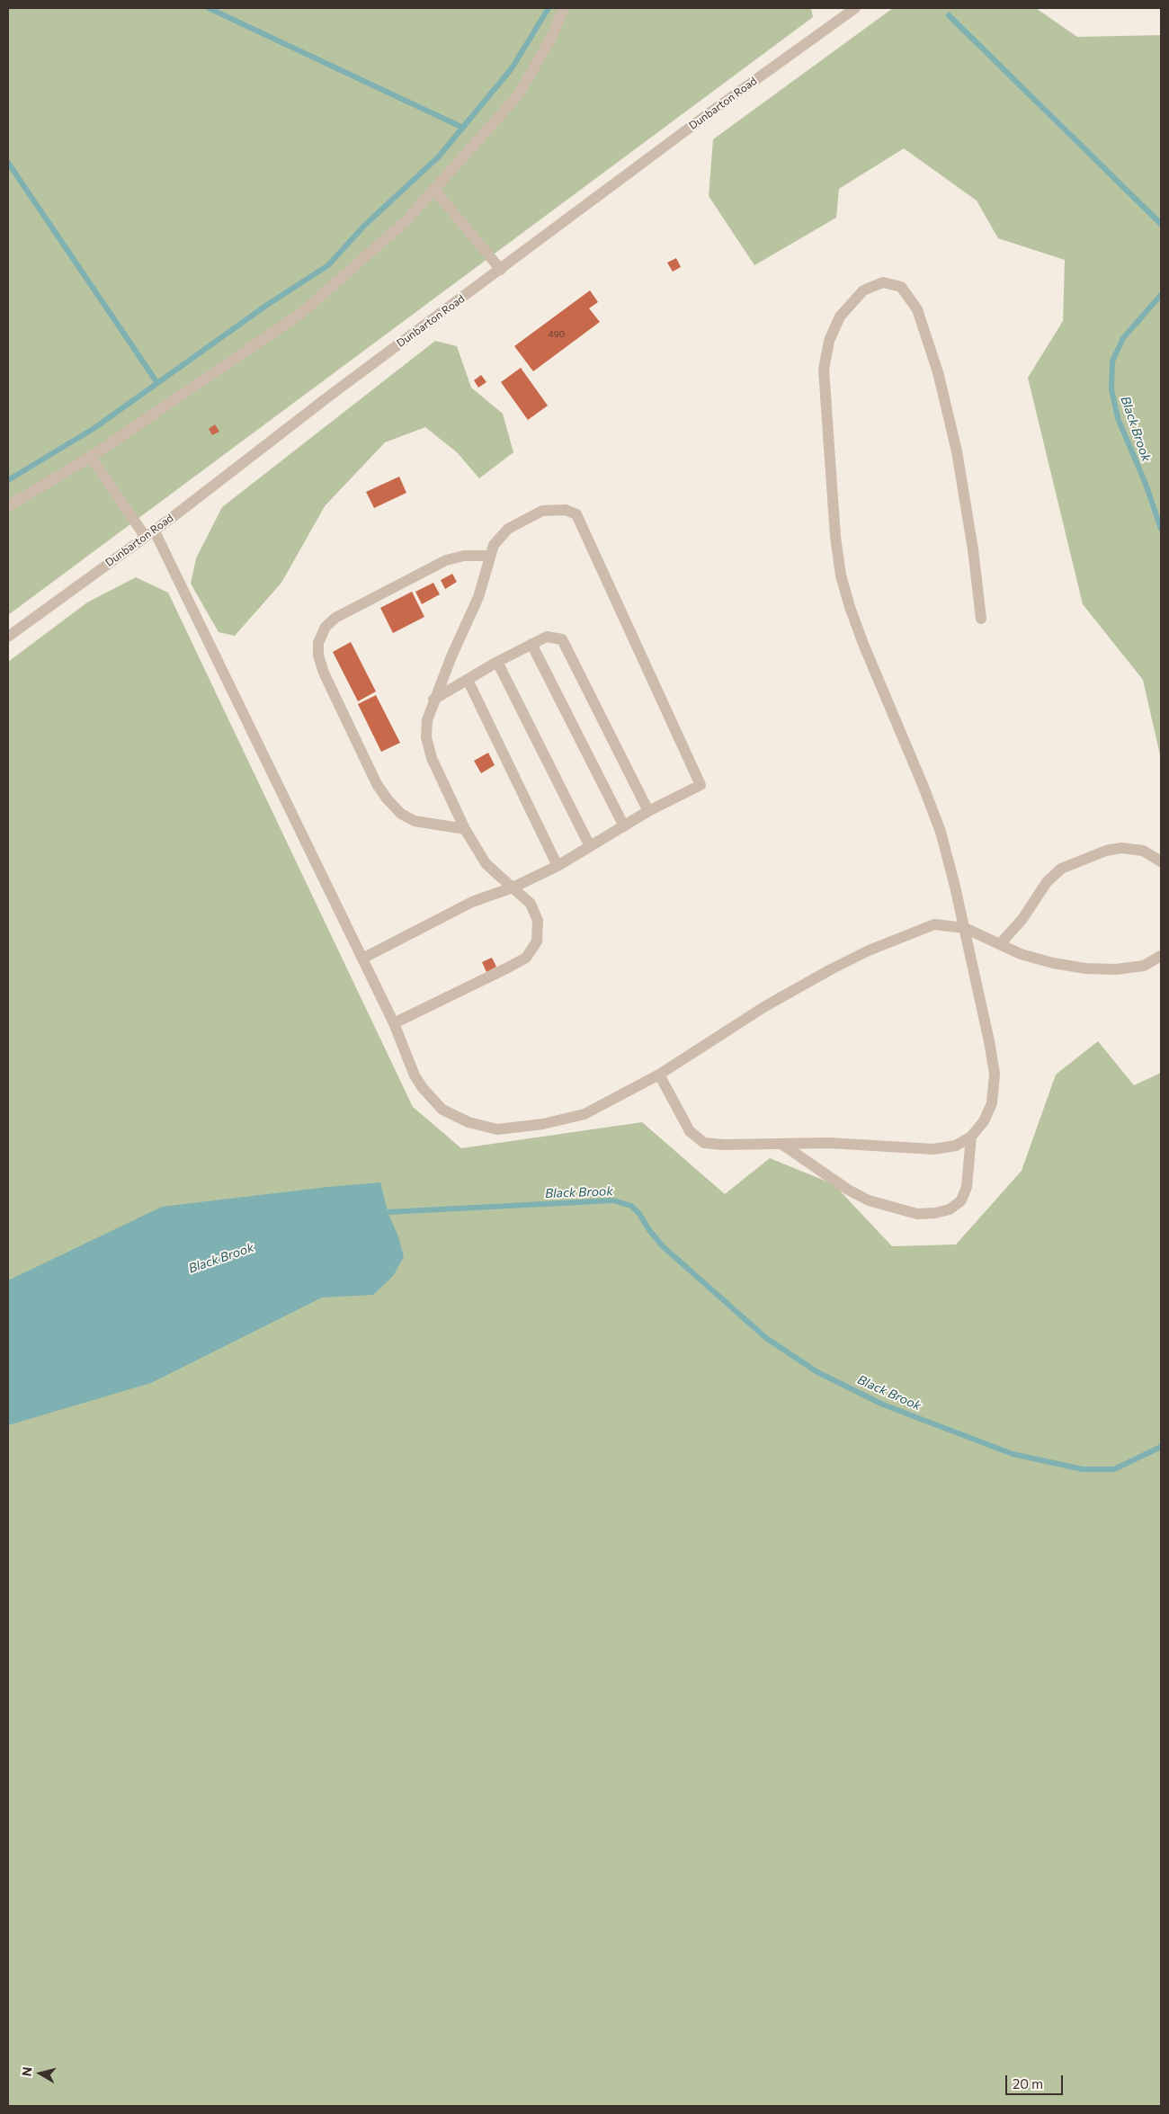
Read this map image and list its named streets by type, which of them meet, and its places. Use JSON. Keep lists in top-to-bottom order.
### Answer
{
  "streets": {
    "street": ["Dunbarton Road"]
  },
  "water": ["Black Brook"],
  "house_numbers": ["490"],
  "scale_bar": "20 m",
  "north": "left"
}
